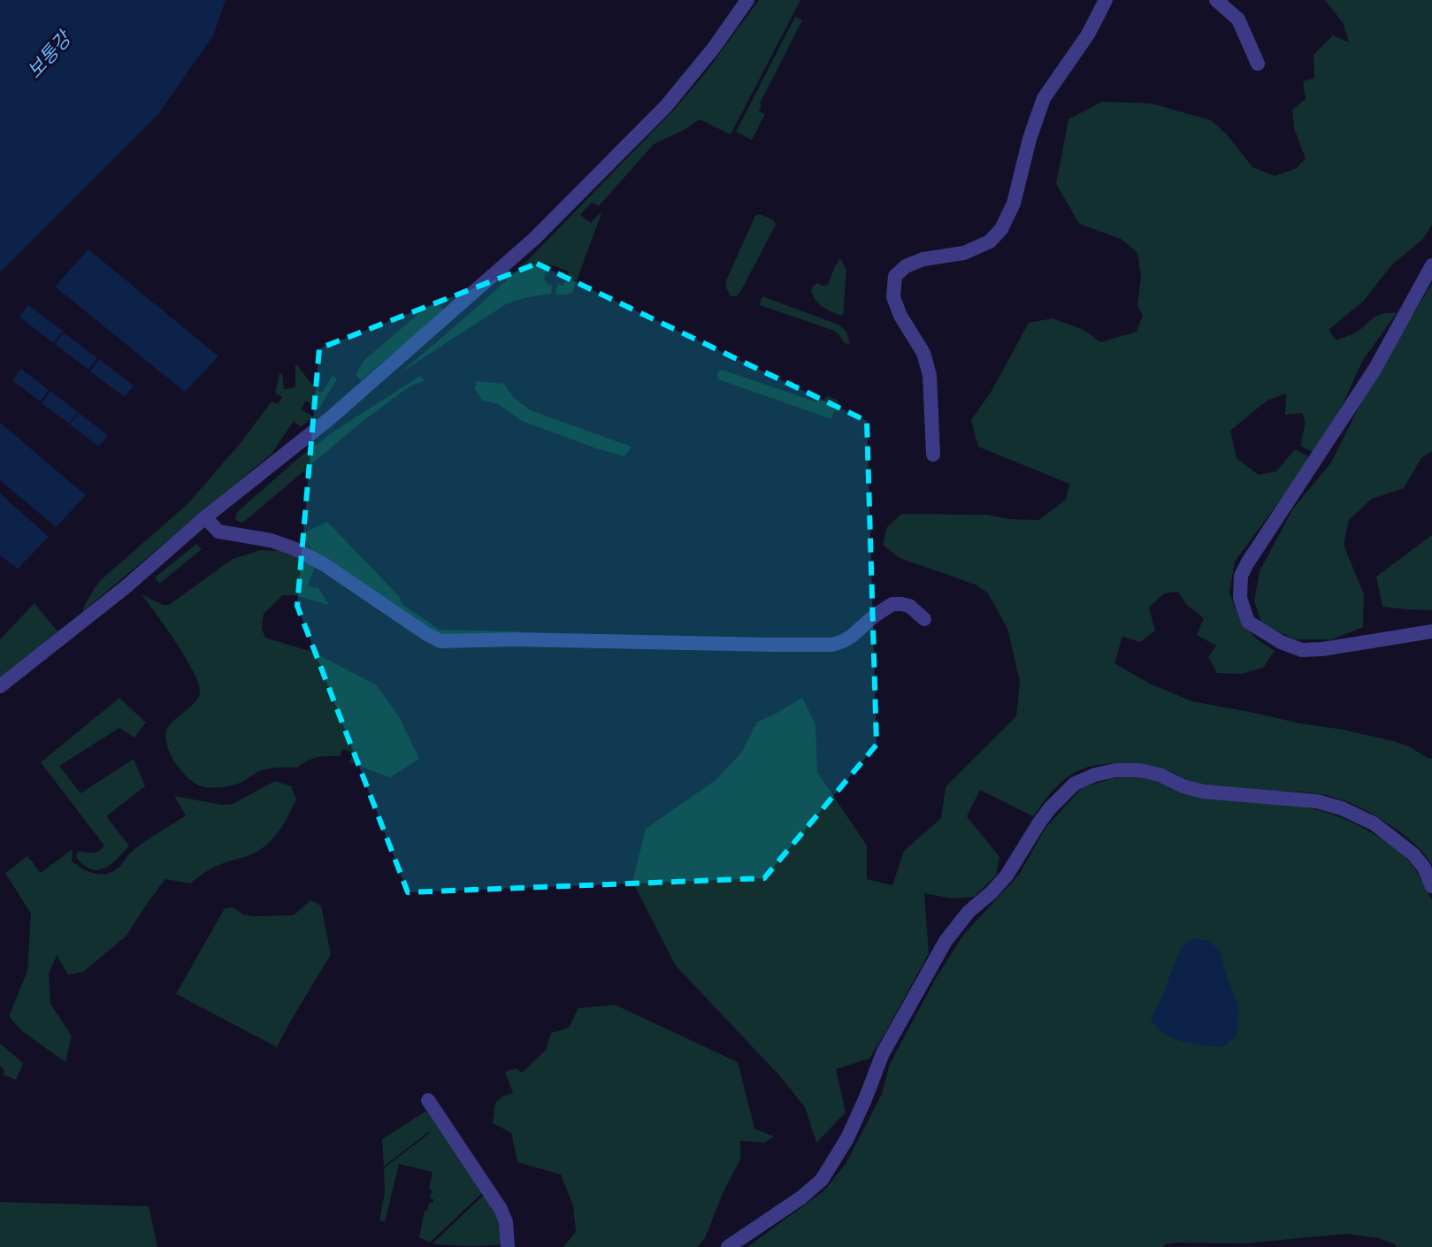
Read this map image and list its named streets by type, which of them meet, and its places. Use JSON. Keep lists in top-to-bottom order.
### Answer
{
  "water": ["보통강"]
}
